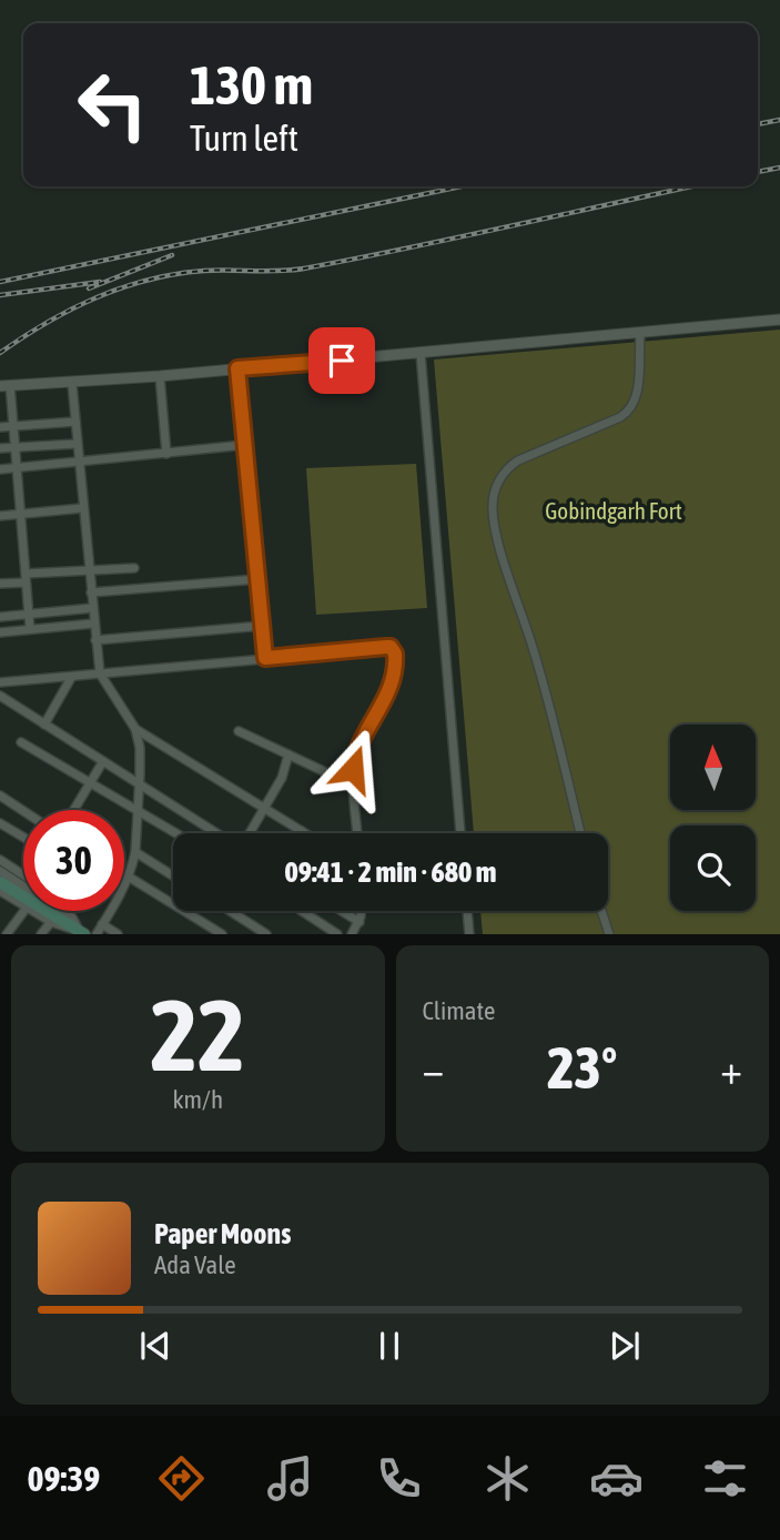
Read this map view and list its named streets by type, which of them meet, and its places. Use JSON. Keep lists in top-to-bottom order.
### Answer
{
  "parks": ["Gobindgarh Fort"],
  "north": "top",
  "page": {
    "turn": ["130 m", "Turn left"],
    "limit": "30",
    "trip": "09:41 · 2 min · 680 m",
    "tile": [
      ["22", "km/h"],
      "Climate"
    ],
    "heat": ["−", "23°", "+"],
    "song": ["Paper Moons", "Ada Vale"],
    "tabs": "09:39"
  }
}
